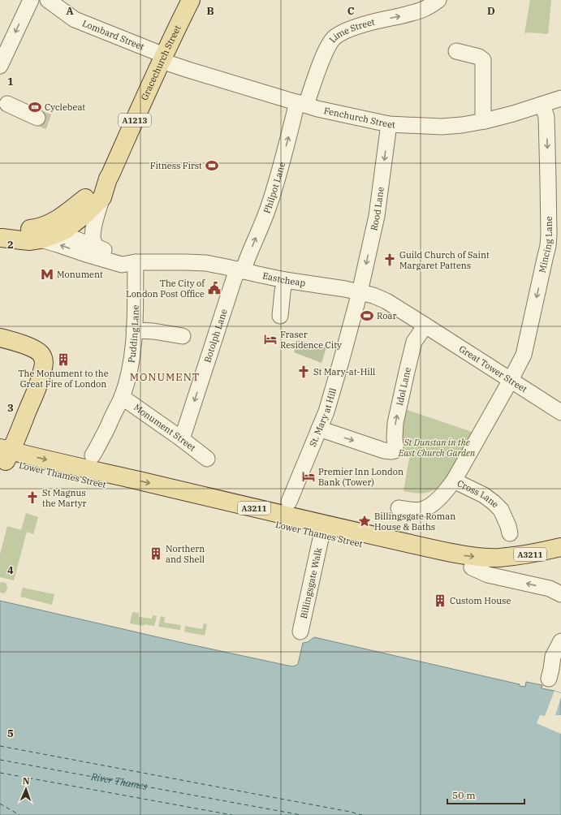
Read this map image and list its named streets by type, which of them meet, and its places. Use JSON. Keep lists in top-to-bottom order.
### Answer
{
  "streets": {
    "main road": [
      "Gracechurch Street",
      "A1213",
      "Lower Thames Street",
      "A3211"
    ],
    "street": [
      "Lime Street",
      "Lombard Street",
      "Fenchurch Street",
      "Philpot Lane",
      "Rood Lane",
      "Mincing Lane",
      "Eastcheap",
      "Pudding Lane",
      "Botolph Lane",
      "Great Tower Street",
      "Idol Lane",
      "St. Mary at Hill",
      "Monument Street",
      "Cross Lane",
      "Billingsgate Walk"
    ]
  },
  "crossings": [
    ["Lime Street", "Fenchurch Street"],
    ["Lime Street", "Philpot Lane"],
    ["Lombard Street", "Gracechurch Street"],
    ["Lombard Street", "Fenchurch Street"],
    ["Gracechurch Street", "Fenchurch Street"],
    ["Gracechurch Street", "Eastcheap"],
    ["Fenchurch Street", "Philpot Lane"],
    ["Fenchurch Street", "Rood Lane"],
    ["Fenchurch Street", "Mincing Lane"],
    ["Philpot Lane", "Eastcheap"],
    ["Philpot Lane", "Botolph Lane"],
    ["Rood Lane", "Eastcheap"],
    ["Rood Lane", "St. Mary at Hill"],
    ["Mincing Lane", "Great Tower Street"],
    ["Mincing Lane", "Cross Lane"],
    ["Eastcheap", "Pudding Lane"],
    ["Eastcheap", "Botolph Lane"],
    ["Eastcheap", "Great Tower Street"],
    ["Eastcheap", "Idol Lane"],
    ["Eastcheap", "St. Mary at Hill"],
    ["Pudding Lane", "Monument Street"],
    ["Botolph Lane", "Monument Street"],
    ["Great Tower Street", "Idol Lane"],
    ["Idol Lane", "St. Mary at Hill"],
    ["Lower Thames Street", "A3211"],
    ["Lower Thames Street", "Billingsgate Walk"]
  ],
  "one_way": [
    "Lime Street",
    "Philpot Lane",
    "Rood Lane",
    "Mincing Lane",
    "Botolph Lane"
  ],
  "districts": ["MONUMENT"],
  "water": ["River Thames"],
  "parks": ["St Dunstan in the East Church Garden"],
  "places": {
    "sports": ["Cyclebeat", "Fitness First", "Roar"],
    "church": ["Guild Church of Saint Margaret Pattens", "St Mary-at-Hill", "St Magnus the Martyr"],
    "metro station": ["Monument"],
    "public building": ["The City of London Post Office"],
    "hotel": ["Fraser Residence City", "Premier Inn London Bank (Tower)"],
    "building": ["The Monument to the Great Fire of London", "Northern and Shell", "Custom House"],
    "place": ["Billingsgate Roman House & Baths"]
  },
  "scale_bar": "50 m",
  "north": "top",
  "grid": {
    "columns": [
      "A",
      "B",
      "C",
      "D"
    ],
    "rows": [
      "1",
      "2",
      "3",
      "4",
      "5"
    ]
  }
}
